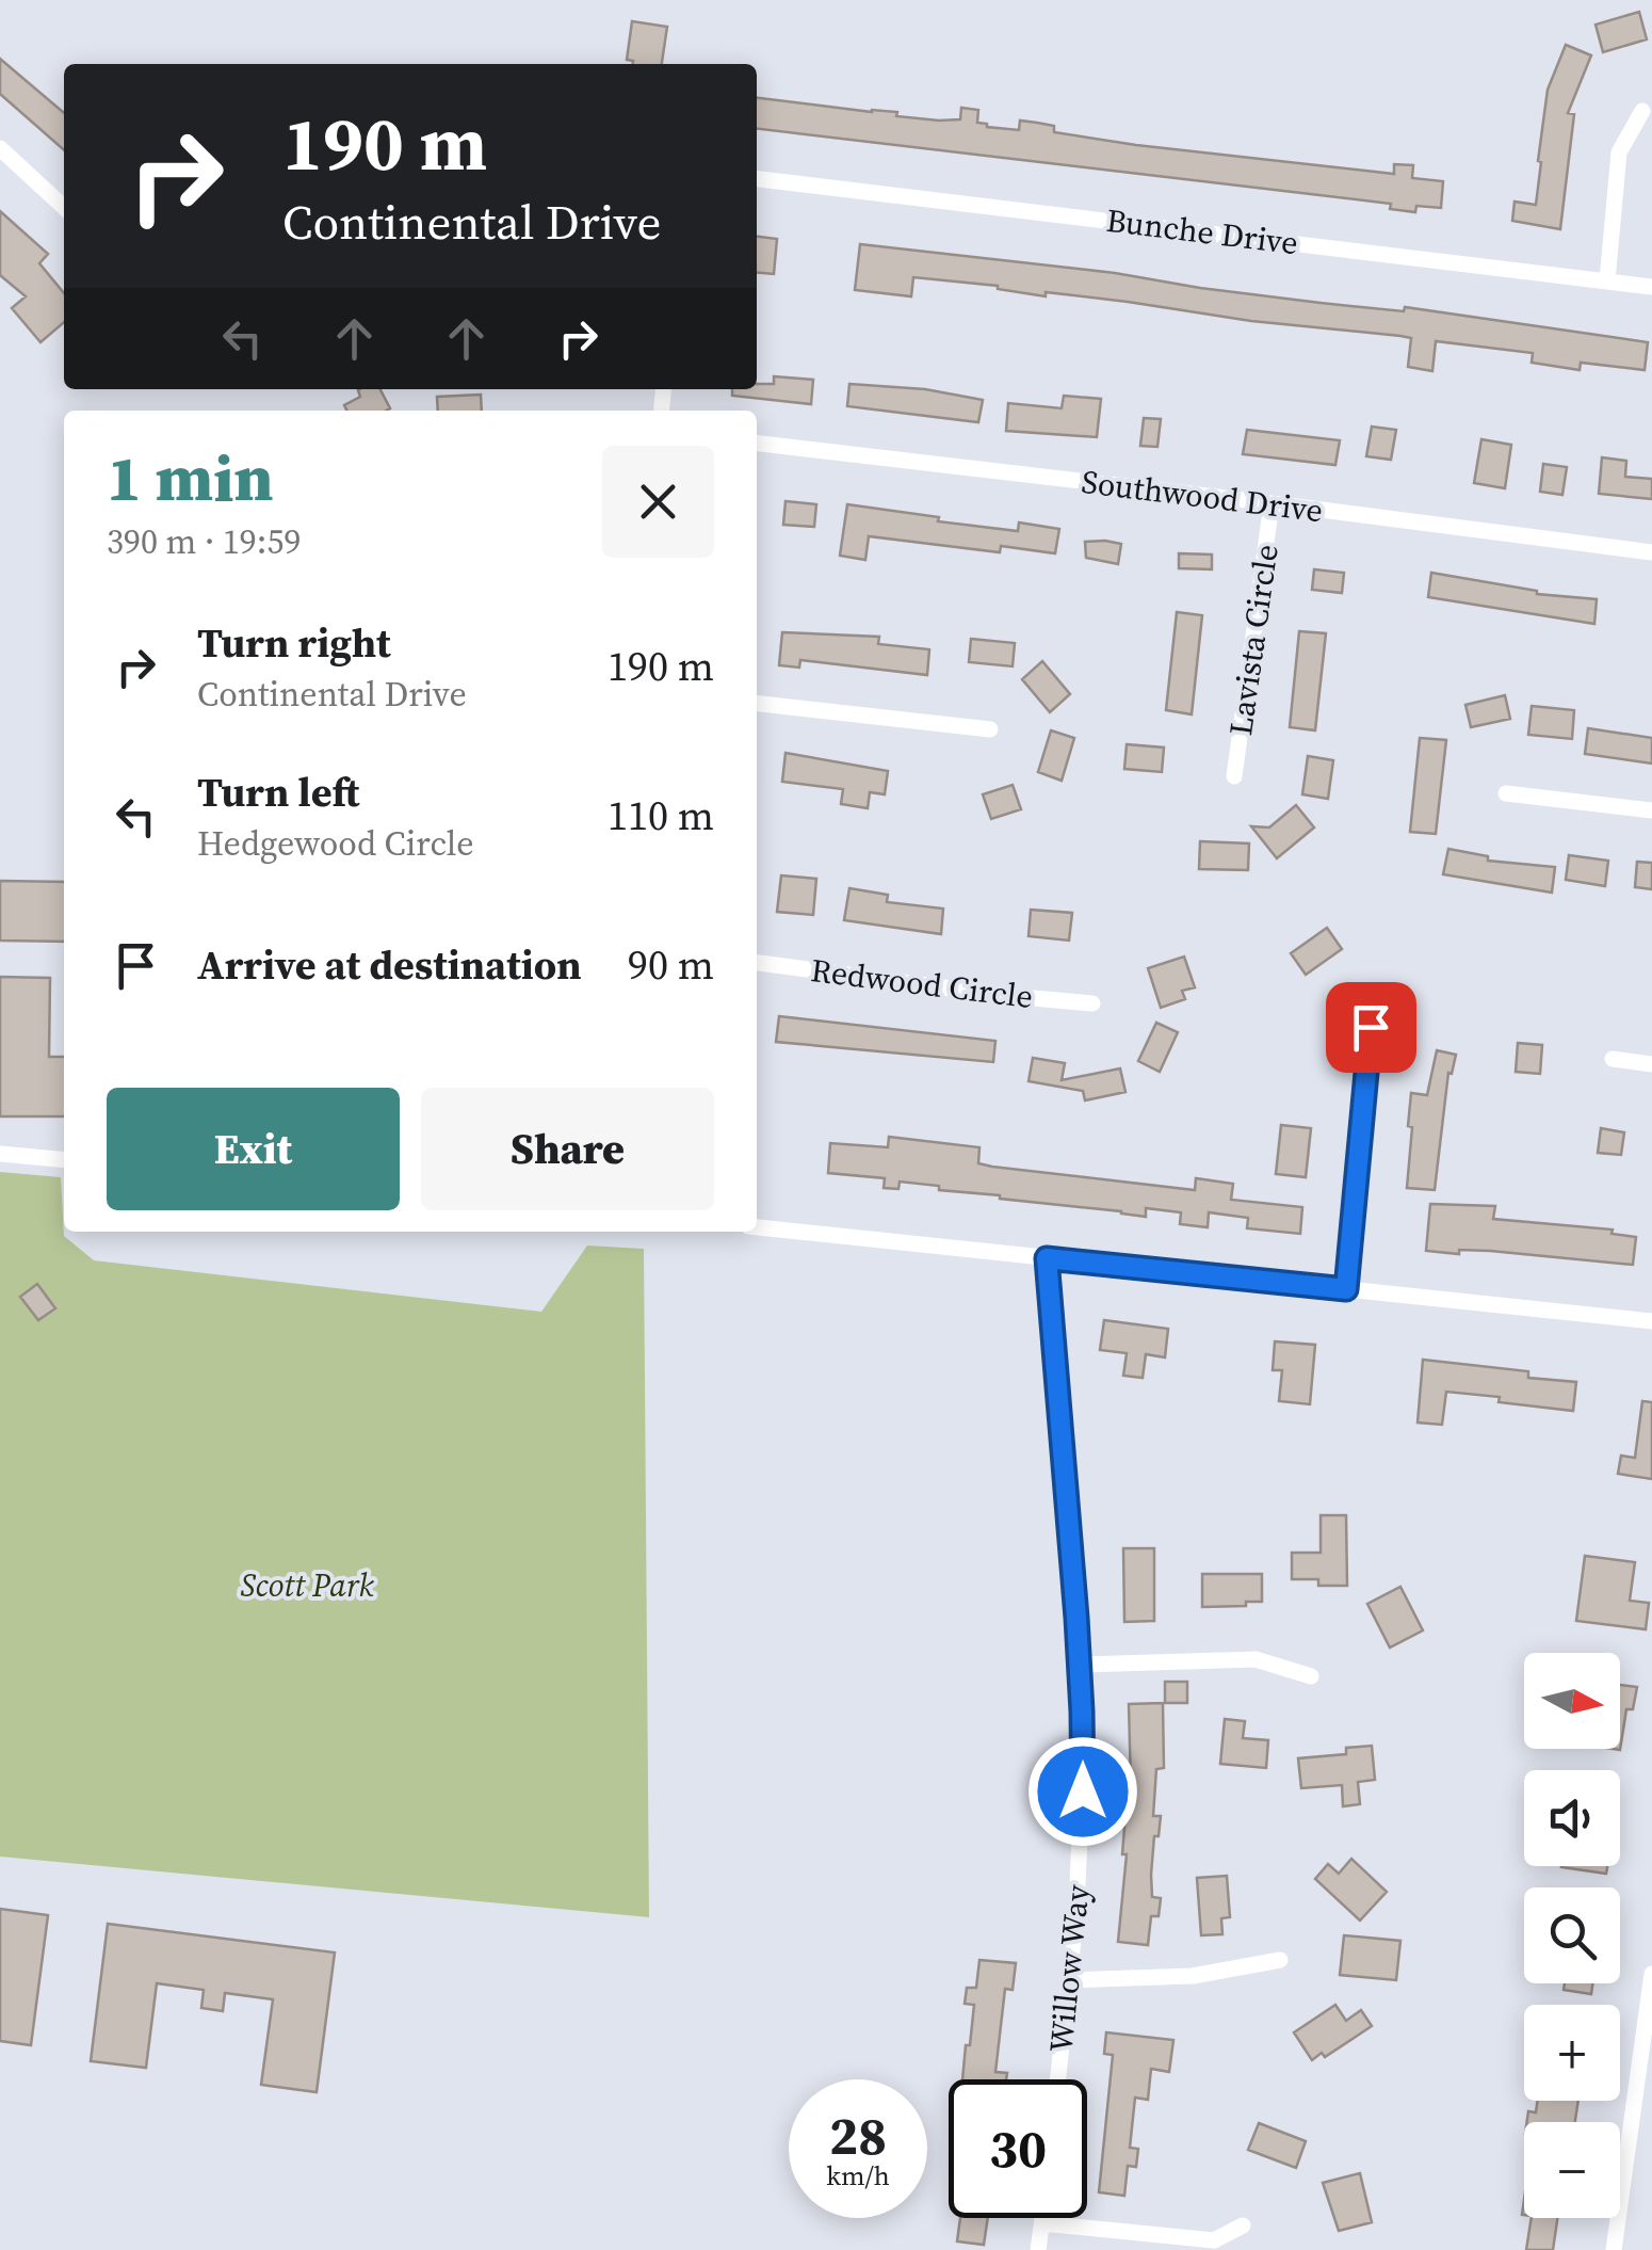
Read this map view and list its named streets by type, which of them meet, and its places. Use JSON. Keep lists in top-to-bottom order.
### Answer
{
  "streets": {
    "street": [
      "Bunche Drive",
      "Southwood Drive",
      "Lavista Circle",
      "Redwood Circle",
      "Willow Way"
    ]
  },
  "crossings": [
    ["Southwood Drive", "Lavista Circle"]
  ],
  "parks": ["Scott Park"],
  "north": "right",
  "page": {
    "turn": ["190 m", "Continental Drive"],
    "heading": ["1 min", "390 m · 19:59"],
    "list": [
      {
        "name": "Turn right",
        "note": "Continental Drive",
        "value": "190 m"
      },
      {
        "name": "Turn left",
        "note": "Hedgewood Circle",
        "value": "110 m"
      },
      {
        "name": "Arrive at destination",
        "value": "90 m"
      }
    ],
    "buttons": ["Exit", "Share"],
    "map_buttons": ["+", "−"],
    "speed": "28 km/h",
    "limit": "30"
  }
}
